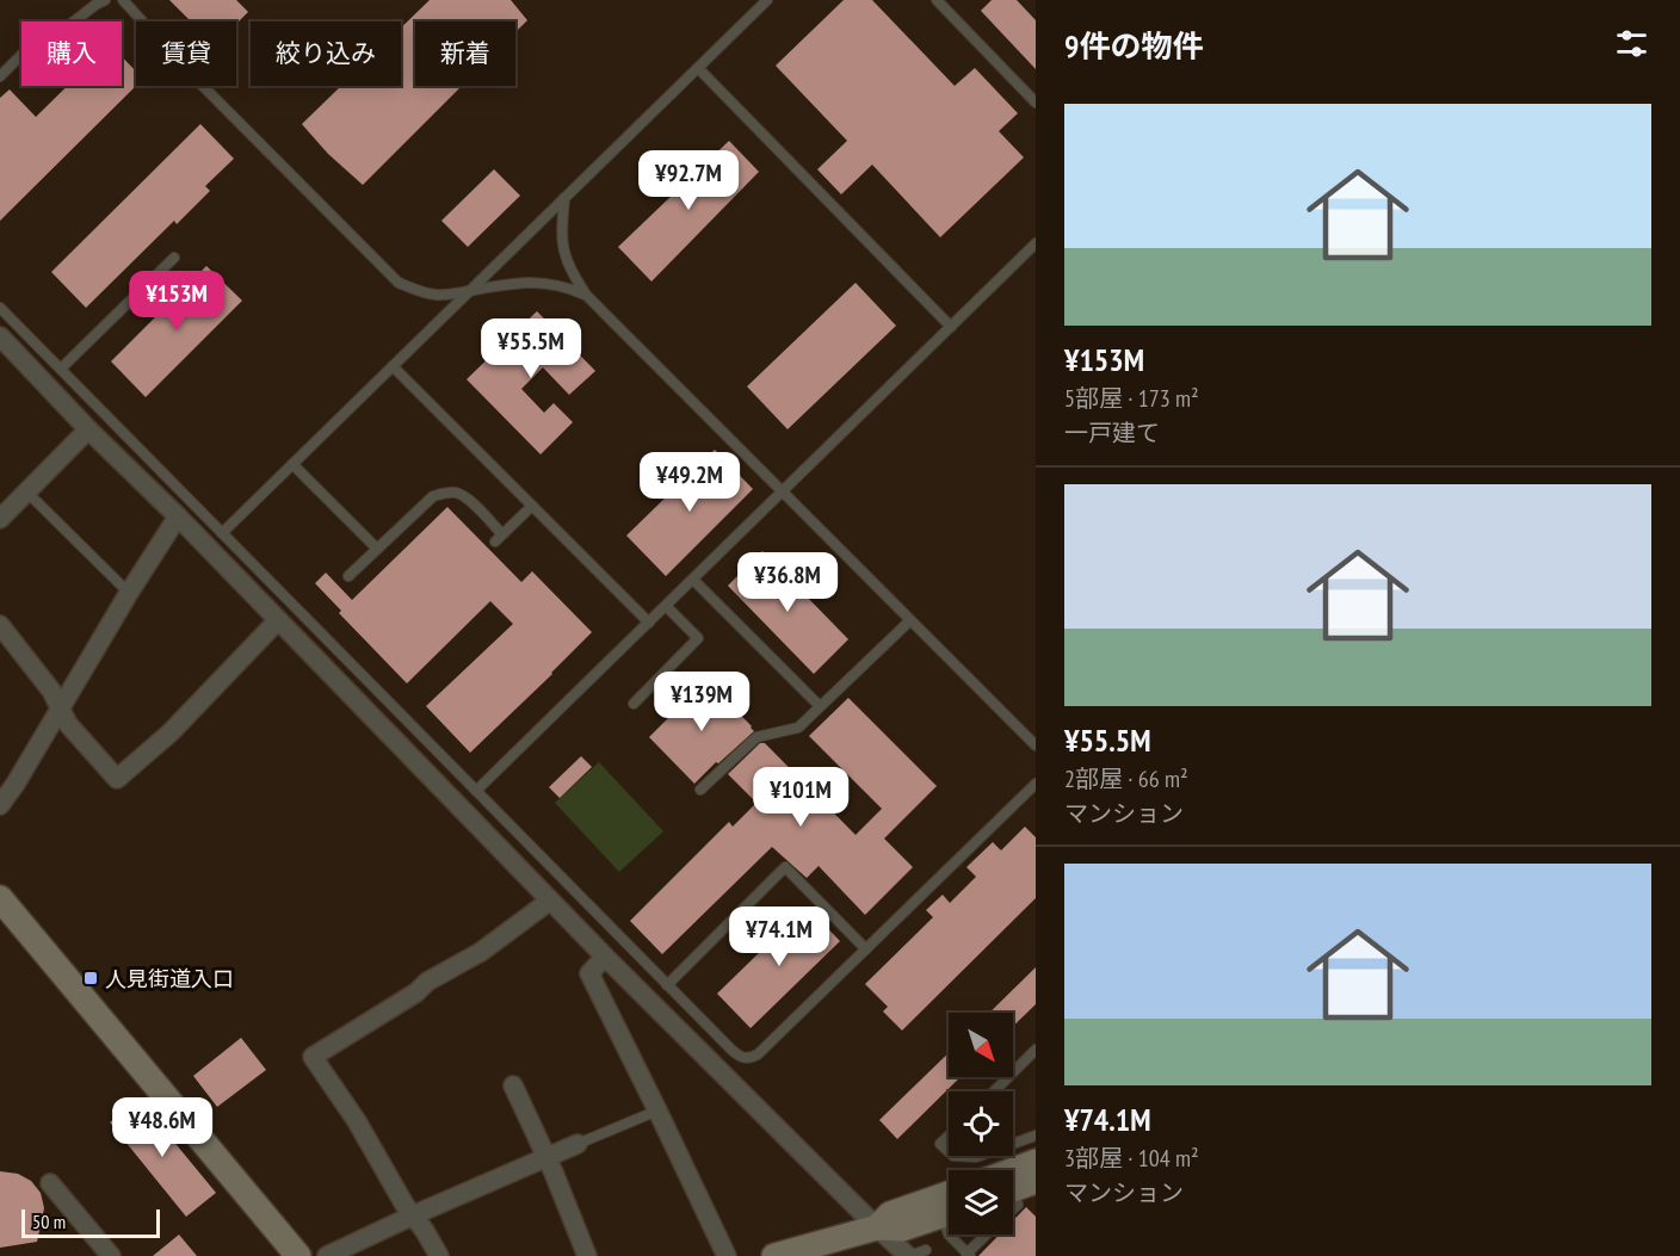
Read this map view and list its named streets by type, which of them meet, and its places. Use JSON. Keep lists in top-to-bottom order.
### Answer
{
  "places": {
    "transit": ["人見街道入口"]
  },
  "scale_bar": "50 m",
  "north": "bottom right",
  "page": {
    "heading": "9件の物件",
    "chip": [
      "購入",
      "賃貸",
      "絞り込み",
      "新着"
    ],
    "list": [
      {
        "name": "¥153M",
        "note": "5部屋 · 173 m² · 一戸建て"
      },
      {
        "name": "¥55.5M",
        "note": "2部屋 · 66 m² · マンション"
      },
      {
        "name": "¥74.1M",
        "note": "3部屋 · 104 m² · マンション"
      }
    ],
    "price": [
      "¥92.7M",
      "¥153M",
      "¥55.5M",
      "¥49.2M",
      "¥36.8M",
      "¥139M",
      "¥101M",
      "¥74.1M",
      "¥48.6M"
    ],
    "scale": "50 m"
  }
}
